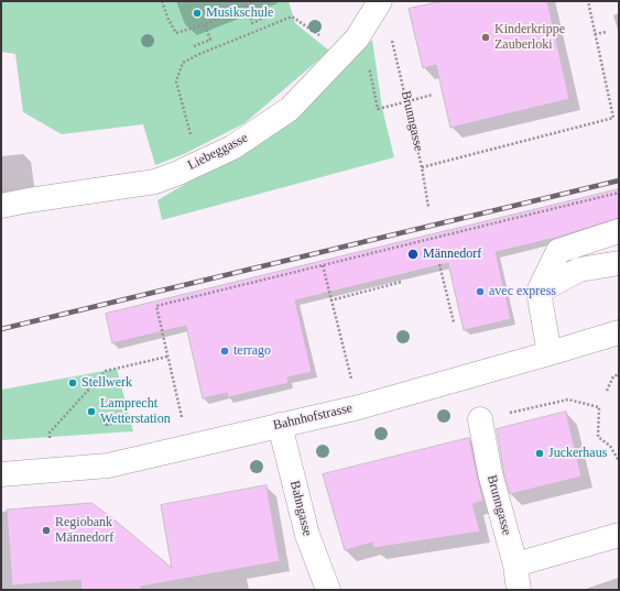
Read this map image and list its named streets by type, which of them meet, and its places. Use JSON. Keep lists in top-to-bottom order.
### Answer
{
  "streets": {
    "street": [
      "Brunngasse",
      "Liebeggasse",
      "Bahnhofstrasse",
      "Bahngasse"
    ]
  },
  "crossings": [
    ["Bahnhofstrasse", "Bahngasse"]
  ],
  "places": [
    "Musikschule",
    "Kinderkrippe Zauberloki",
    "Männedorf",
    "avec express",
    "terrago",
    "Stellwerk",
    "Lamprecht Wetterstation",
    "Juckerhaus",
    "Regiobank Männedorf"
  ]
}
